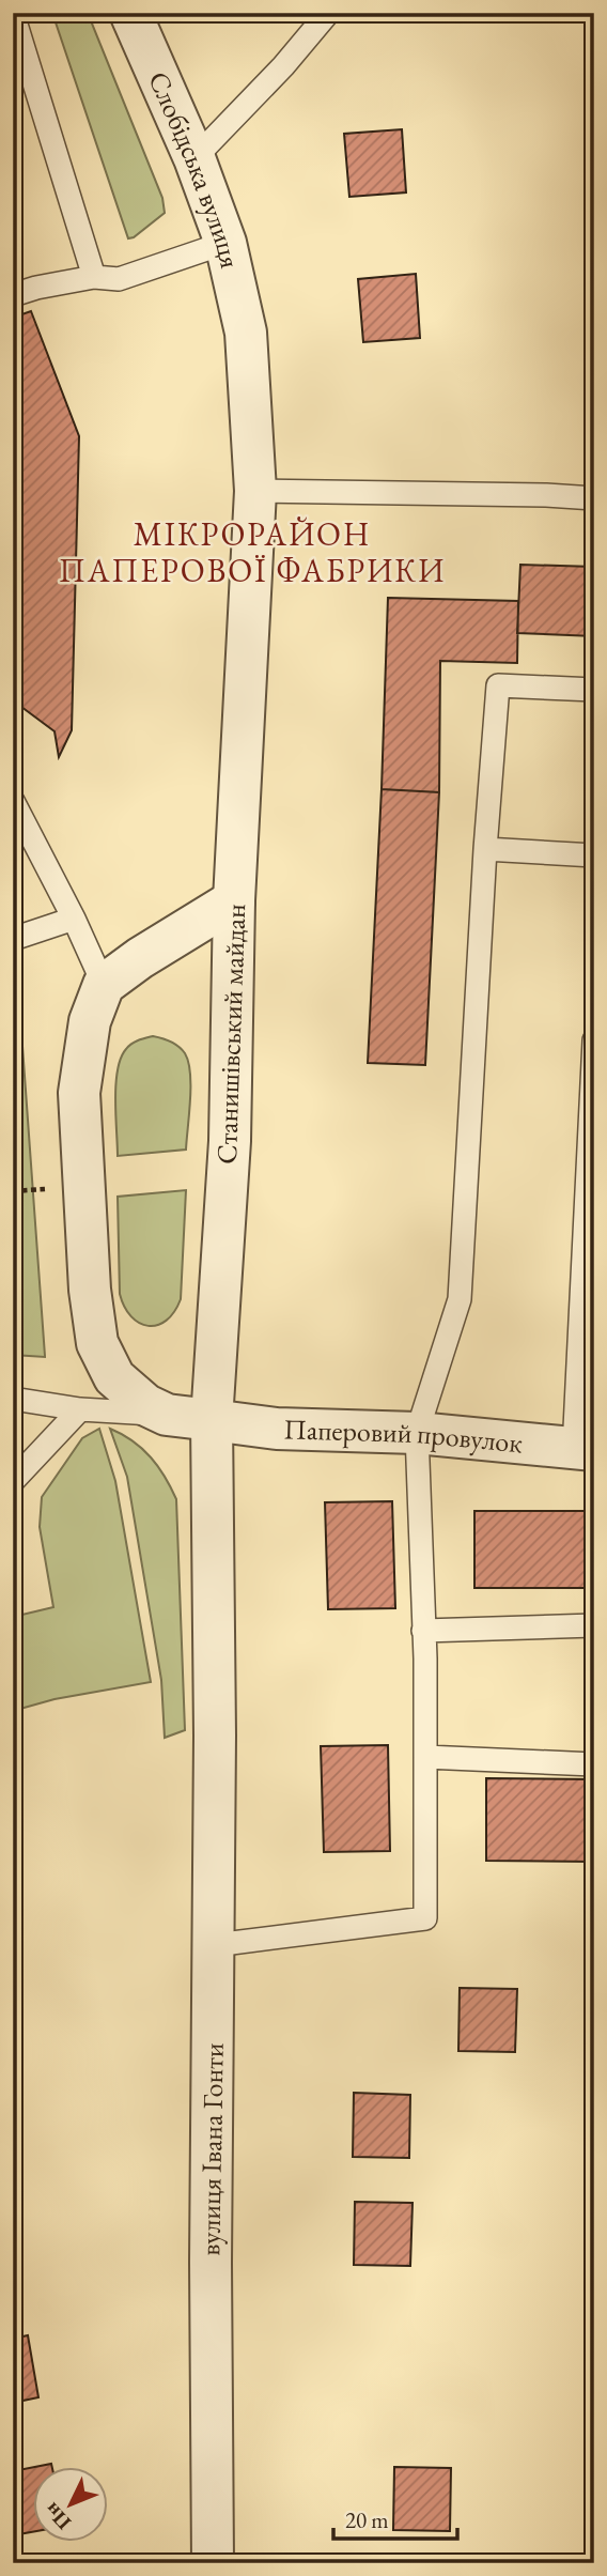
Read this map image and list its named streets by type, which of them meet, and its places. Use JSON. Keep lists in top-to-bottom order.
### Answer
{
  "streets": {
    "street": [
      "Слобідська вулиця",
      "Станишівський майдан",
      "Паперовий провулок",
      "вулиця Івана Гонти"
    ]
  },
  "crossings": [
    ["Слобідська вулиця", "Станишівський майдан"],
    ["Станишівський майдан", "Паперовий провулок"],
    ["Станишівський майдан", "вулиця Івана Гонти"]
  ],
  "districts": ["МІКРОРАЙОН ПАПЕРОВОЇ ФАБРИКИ"],
  "scale_bar": "20 m",
  "north": "bottom left"
}
